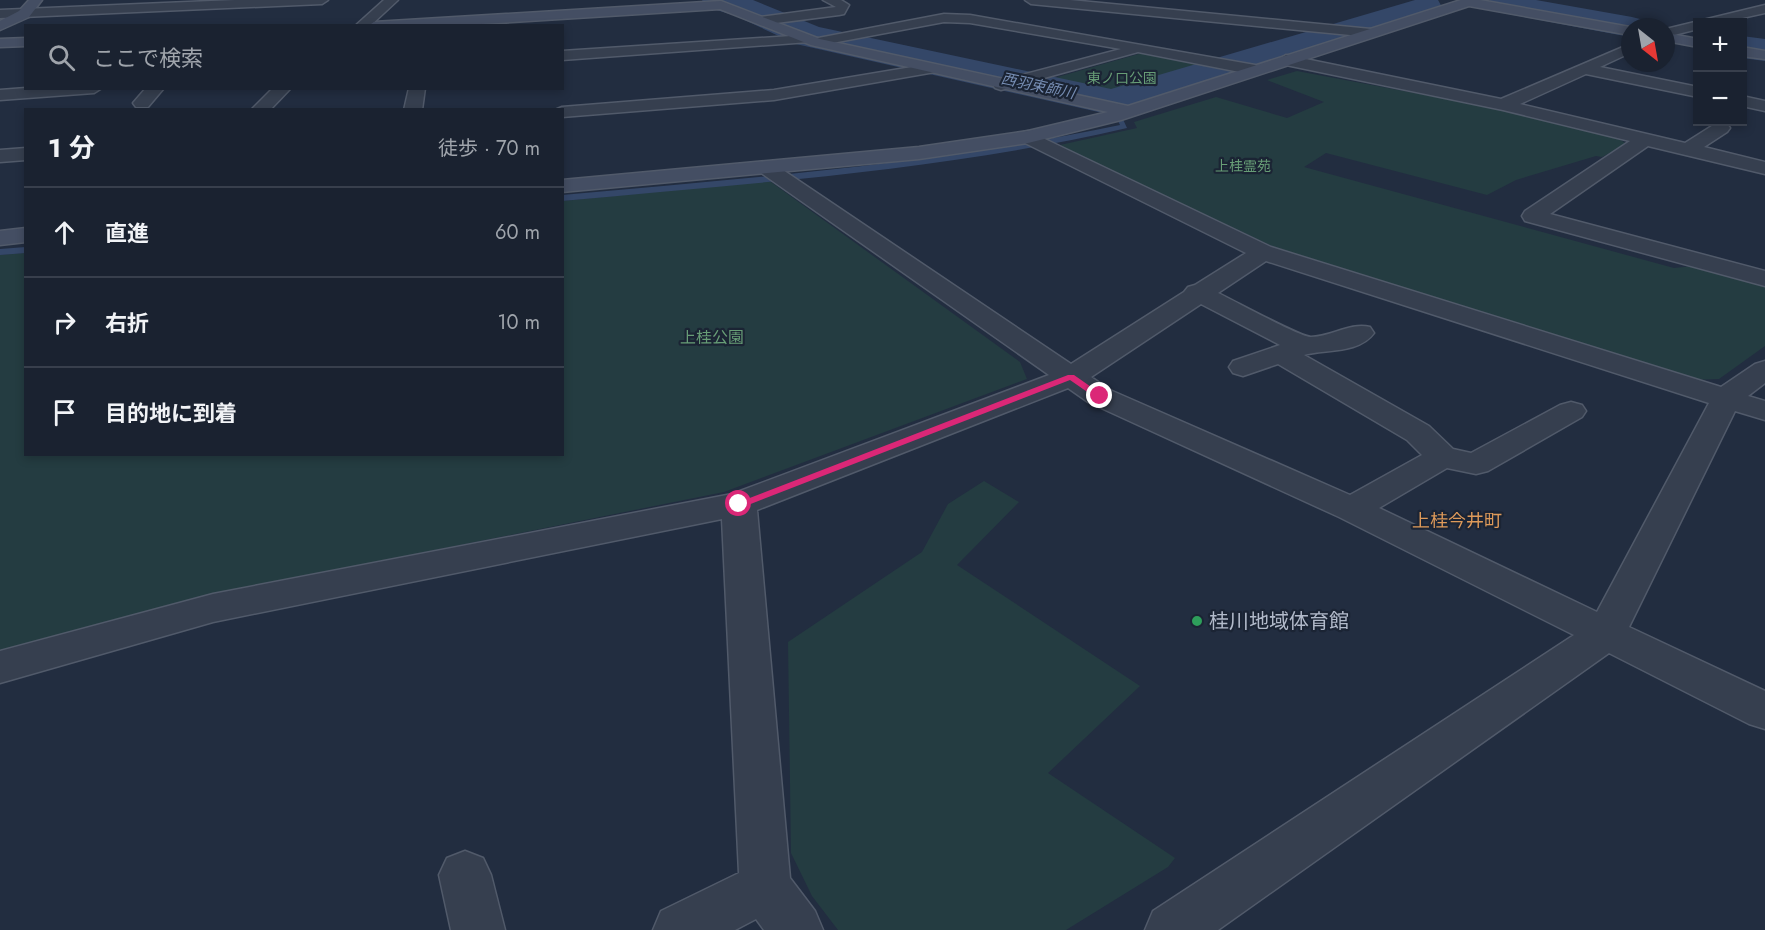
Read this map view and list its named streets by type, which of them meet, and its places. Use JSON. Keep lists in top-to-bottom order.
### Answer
{
  "districts": ["上桂今井町"],
  "water": ["西羽束師川"],
  "parks": ["東ノ口公園", "上桂霊苑", "上桂公園"],
  "places": ["桂川地域体育館"],
  "north": "bottom right",
  "page": {
    "map_buttons": ["+", "−"],
    "search": "ここで検索",
    "heading": ["1 分", "徒歩 · 70 m"],
    "list": [
      ["直進", "60 m"],
      ["右折", "10 m"],
      "目的地に到着"
    ]
  }
}
